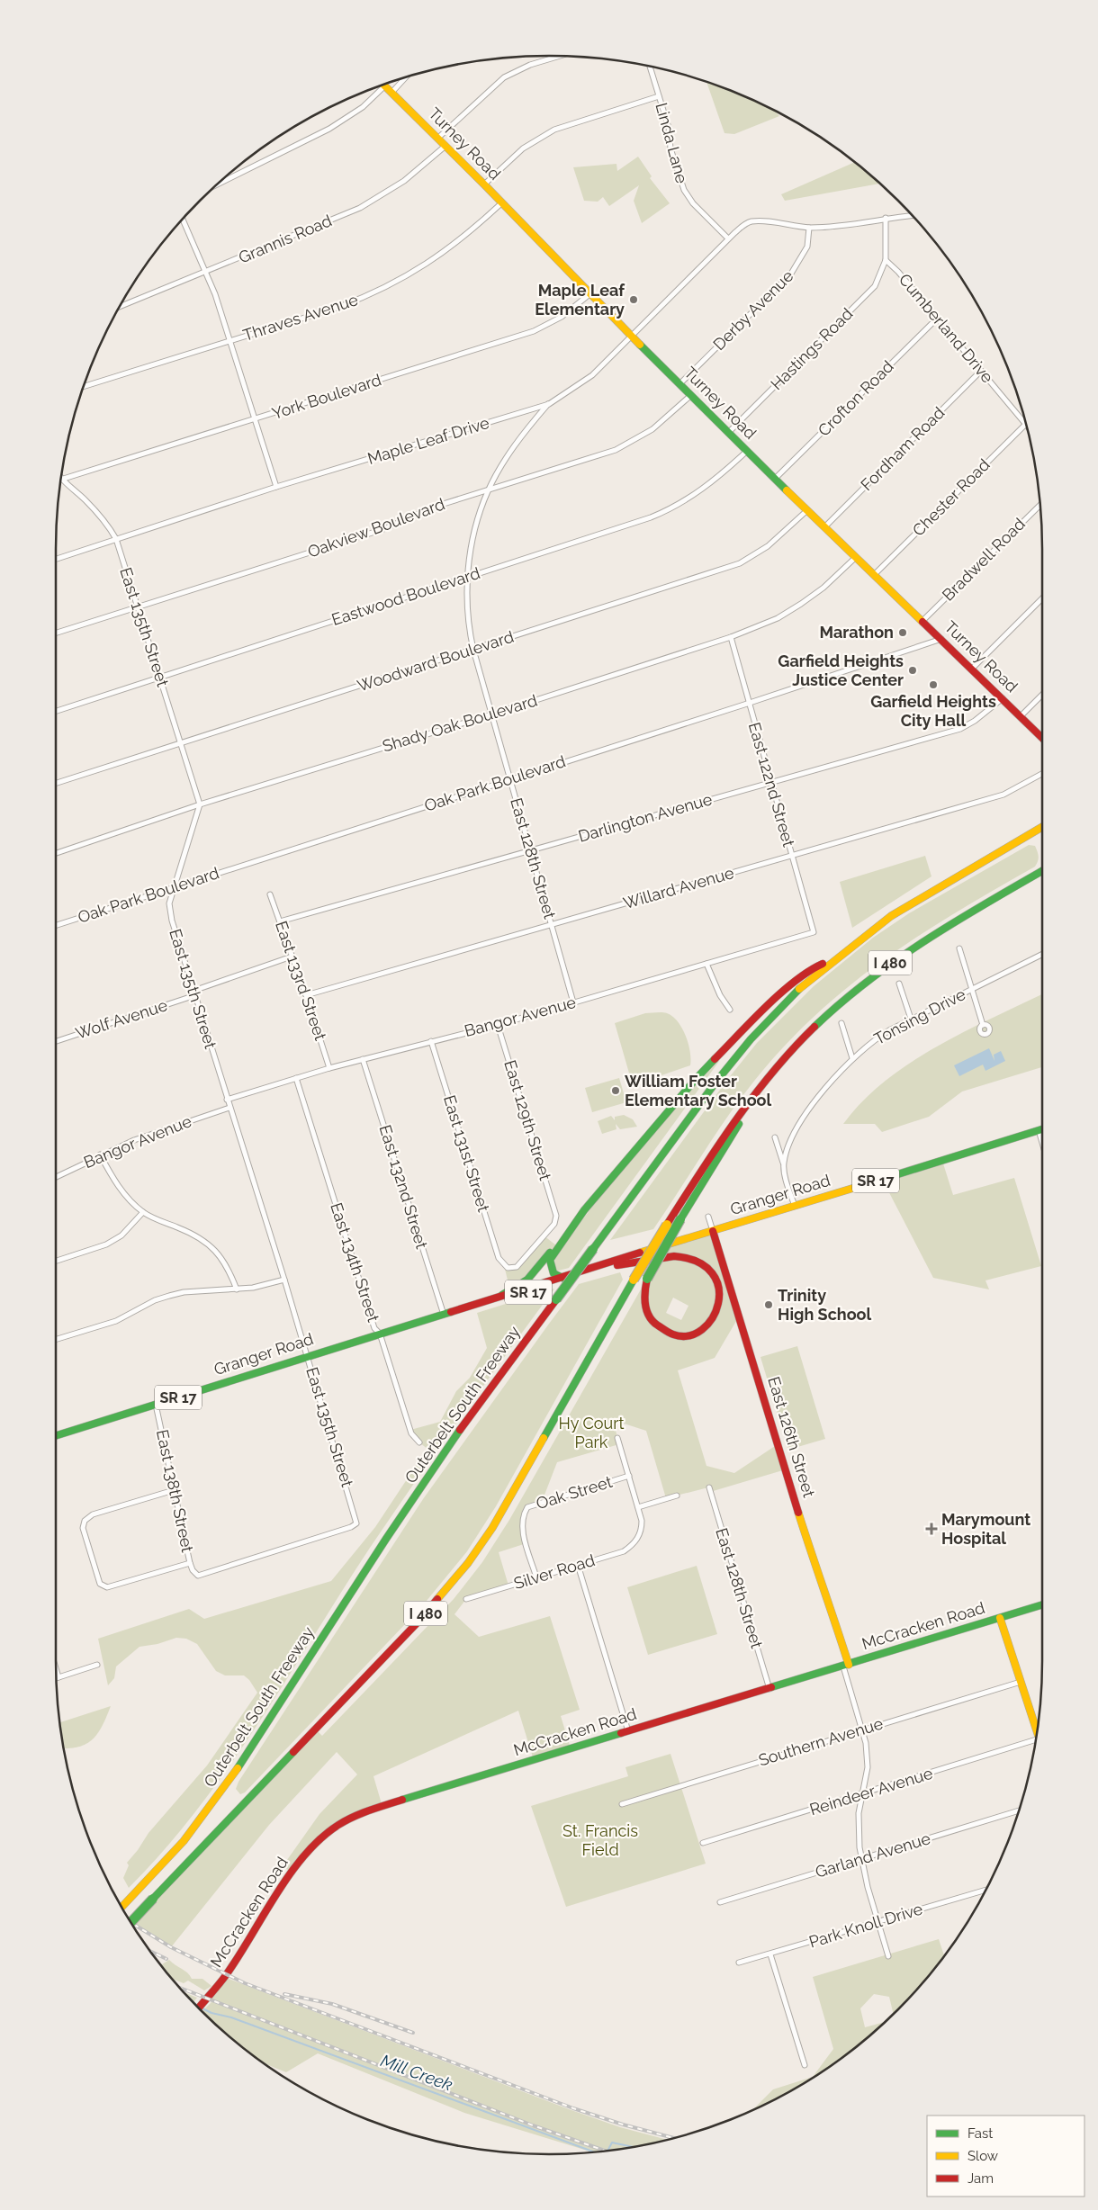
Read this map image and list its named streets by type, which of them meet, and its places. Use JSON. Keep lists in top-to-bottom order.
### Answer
{
  "streets": {
    "main road": [
      "Turney Road",
      "I 480",
      "SR 17",
      "Granger Road",
      "Outerbelt South Freeway",
      "East 126th Street",
      "McCracken Road"
    ],
    "street": [
      "Linda Lane",
      "Grannis Road",
      "Derby Avenue",
      "Thraves Avenue",
      "Cumberland Drive",
      "Hastings Road",
      "York Boulevard",
      "Crofton Road",
      "Maple Leaf Drive",
      "Fordham Road",
      "Chester Road",
      "Oakview Boulevard",
      "Bradwell Road",
      "Eastwood Boulevard",
      "East 135th Street",
      "Woodward Boulevard",
      "Shady Oak Boulevard",
      "Oak Park Boulevard",
      "East 122nd Street",
      "Darlington Avenue",
      "East 128th Street",
      "Willard Avenue",
      "East 133rd Street",
      "Bangor Avenue",
      "Tonsing Drive",
      "Wolf Avenue",
      "East 129th Street",
      "East 131st Street",
      "East 132nd Street",
      "East 134th Street",
      "East 138th Street",
      "Oak Street",
      "Silver Road",
      "Southern Avenue",
      "Reindeer Avenue",
      "Garland Avenue",
      "Park Knoll Drive"
    ]
  },
  "crossings": [
    ["Linda Lane", "Maple Leaf Drive"],
    ["Turney Road", "Grannis Road"],
    ["Turney Road", "Derby Avenue"],
    ["Turney Road", "Thraves Avenue"],
    ["Turney Road", "Hastings Road"],
    ["Turney Road", "York Boulevard"],
    ["Turney Road", "Crofton Road"],
    ["Turney Road", "Maple Leaf Drive"],
    ["Turney Road", "Fordham Road"],
    ["Turney Road", "Chester Road"],
    ["Turney Road", "Oakview Boulevard"],
    ["Turney Road", "Bradwell Road"],
    ["Turney Road", "Eastwood Boulevard"],
    ["Turney Road", "Woodward Boulevard"],
    ["Turney Road", "Shady Oak Boulevard"],
    ["Turney Road", "Oak Park Boulevard"],
    ["Turney Road", "Darlington Avenue"],
    ["Derby Avenue", "Maple Leaf Drive"],
    ["Cumberland Drive", "Hastings Road"],
    ["Cumberland Drive", "Crofton Road"],
    ["Cumberland Drive", "Fordham Road"],
    ["York Boulevard", "East 135th Street"],
    ["Maple Leaf Drive", "East 135th Street"],
    ["Maple Leaf Drive", "East 128th Street"],
    ["Oakview Boulevard", "East 135th Street"],
    ["Oakview Boulevard", "East 128th Street"],
    ["Eastwood Boulevard", "East 135th Street"],
    ["Eastwood Boulevard", "East 128th Street"],
    ["East 135th Street", "Woodward Boulevard"],
    ["East 135th Street", "Shady Oak Boulevard"],
    ["East 135th Street", "Oak Park Boulevard"],
    ["East 135th Street", "Bangor Avenue"],
    ["East 135th Street", "Wolf Avenue"],
    ["East 135th Street", "Granger Road"],
    ["East 135th Street", "East 138th Street"],
    ["Woodward Boulevard", "East 128th Street"],
    ["Shady Oak Boulevard", "East 122nd Street"],
    ["Shady Oak Boulevard", "East 128th Street"],
    ["Oak Park Boulevard", "East 122nd Street"],
    ["Oak Park Boulevard", "East 128th Street"],
    ["East 122nd Street", "Darlington Avenue"],
    ["East 122nd Street", "Willard Avenue"],
    ["East 122nd Street", "Bangor Avenue"],
    ["Darlington Avenue", "East 128th Street"],
    ["Darlington Avenue", "East 133rd Street"],
    ["East 128th Street", "Willard Avenue"],
    ["East 128th Street", "Bangor Avenue"],
    ["East 128th Street", "McCracken Road"],
    ["Willard Avenue", "East 133rd Street"],
    ["East 133rd Street", "Bangor Avenue"],
    ["East 133rd Street", "Wolf Avenue"],
    ["Bangor Avenue", "East 129th Street"],
    ["Bangor Avenue", "East 131st Street"],
    ["Bangor Avenue", "East 132nd Street"],
    ["Bangor Avenue", "East 134th Street"],
    ["East 129th Street", "East 131st Street"],
    ["East 132nd Street", "Granger Road"],
    ["Granger Road", "East 134th Street"],
    ["Granger Road", "East 126th Street"],
    ["Granger Road", "East 138th Street"],
    ["East 126th Street", "McCracken Road"],
    ["Oak Street", "Silver Road"]
  ],
  "water": ["Mill Creek"],
  "parks": ["Hy Court Park", "St. Francis Field"],
  "places": {
    "other": [
      "Maple Leaf Elementary",
      "Marathon",
      "Garfield Heights Justice Center",
      "Garfield Heights City Hall",
      "William Foster Elementary School",
      "Trinity High School"
    ],
    "health": ["Marymount Hospital"]
  },
  "legend": ["Fast", "Slow", "Jam"]
}
